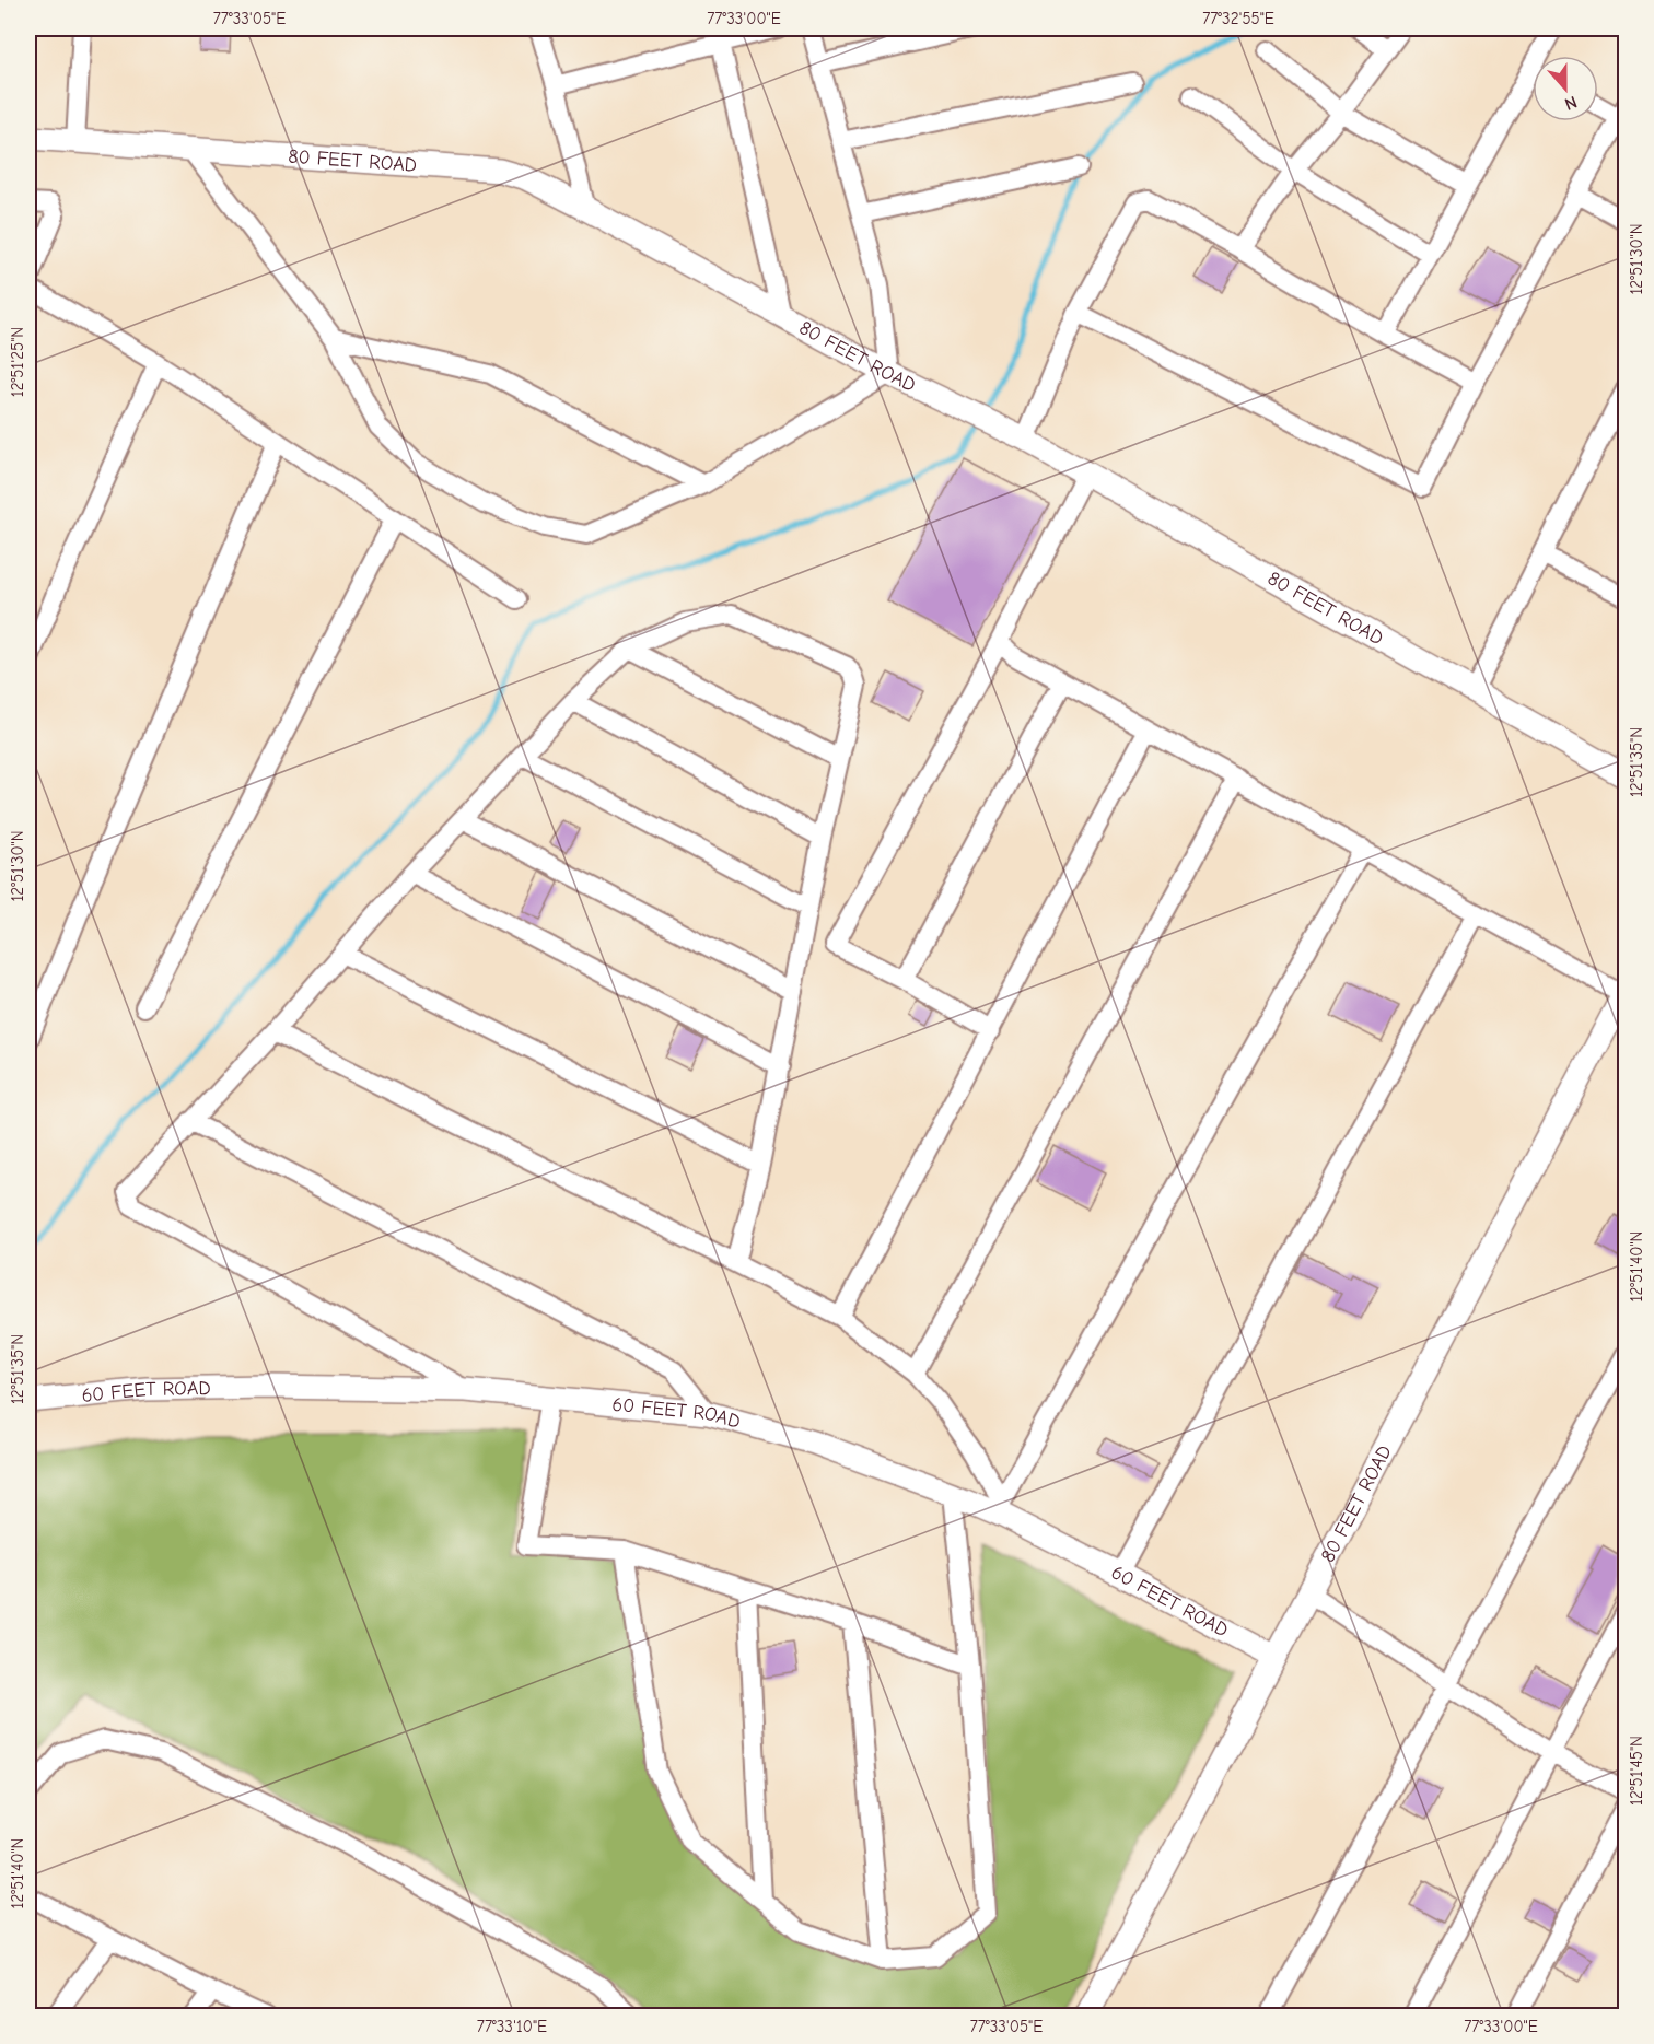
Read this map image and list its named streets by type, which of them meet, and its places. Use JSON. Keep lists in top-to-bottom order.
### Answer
{
  "streets": {
    "street": ["80 FEET ROAD", "60 FEET ROAD"]
  },
  "crossings": [
    ["80 FEET ROAD", "60 FEET ROAD"]
  ],
  "north": "bottom",
  "coordinates": [
    "77°33'05\"E",
    "77°33'00\"E",
    "77°32'55\"E",
    "12°51'30\"N",
    "12°51'25\"N",
    "12°51'35\"N",
    "12°51'40\"N",
    "12°51'45\"N",
    "77°33'10\"E"
  ]
}
